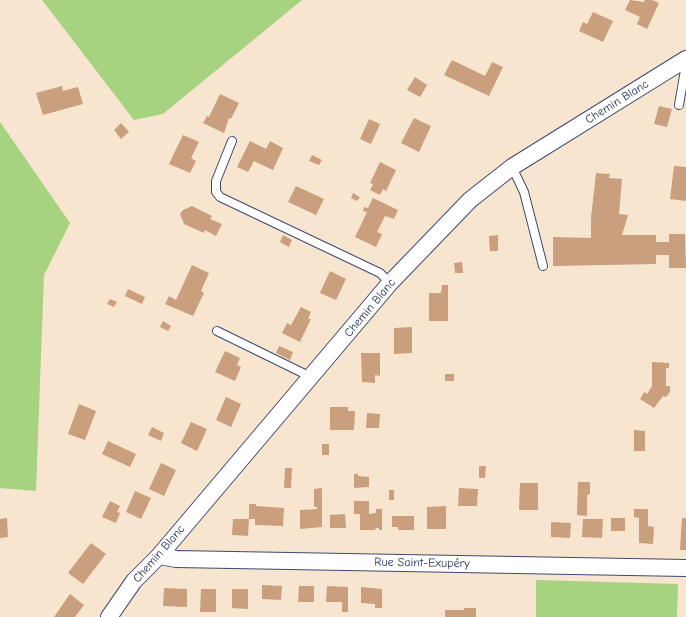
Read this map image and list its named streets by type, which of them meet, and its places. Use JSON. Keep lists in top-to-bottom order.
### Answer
{
  "streets": {
    "street": ["Chemin Blanc", "Rue Saint-Exupéry"]
  },
  "crossings": [
    ["Chemin Blanc", "Rue Saint-Exupéry"]
  ]
}
